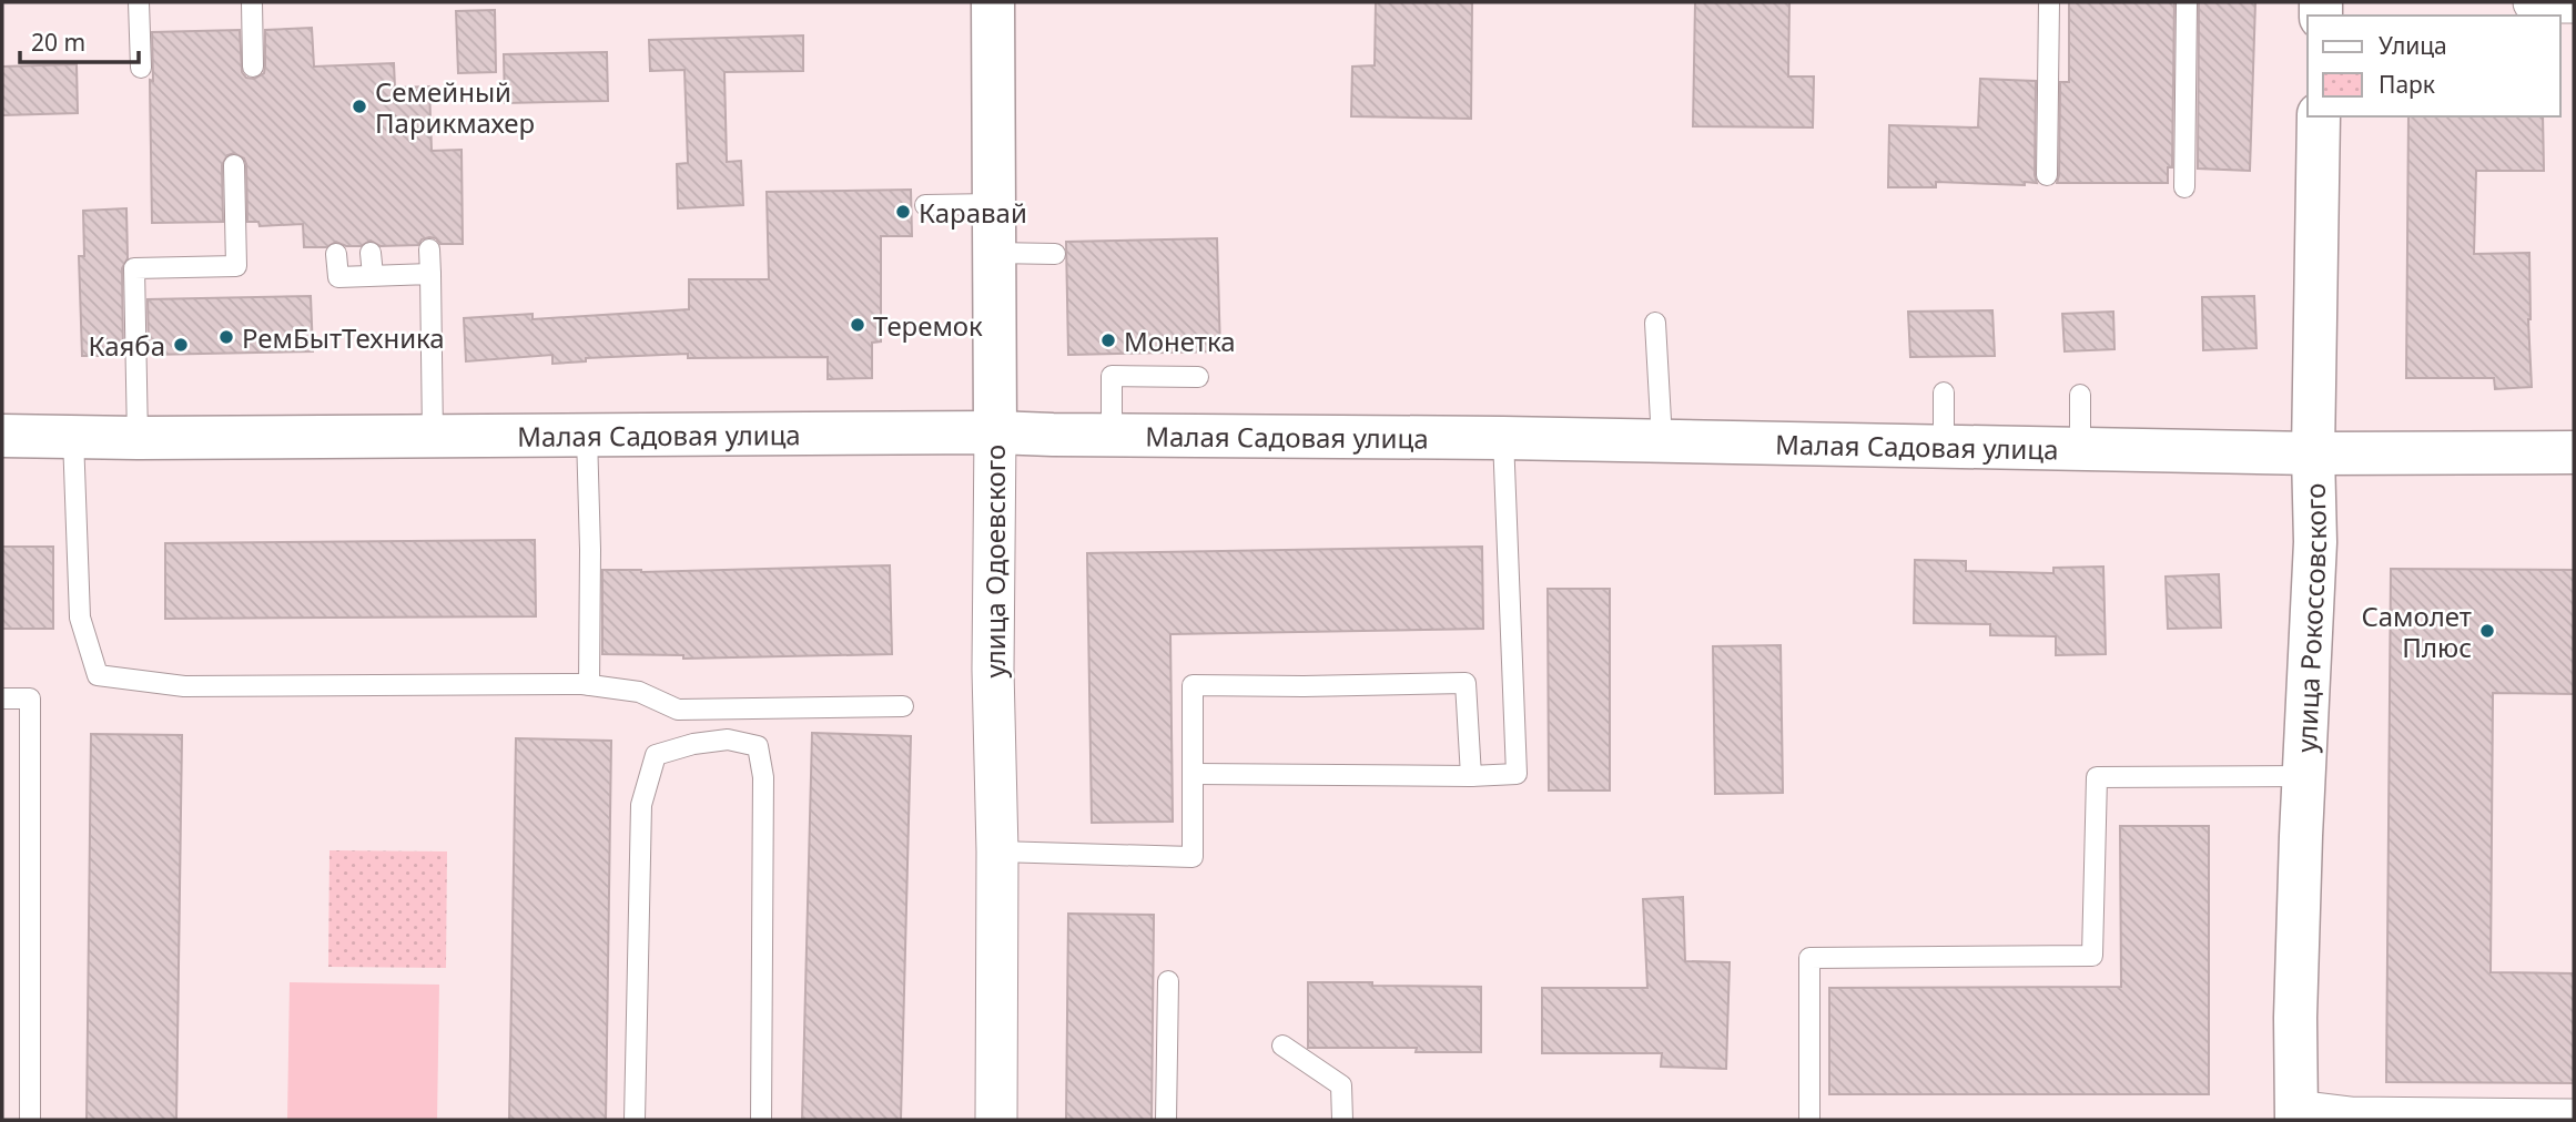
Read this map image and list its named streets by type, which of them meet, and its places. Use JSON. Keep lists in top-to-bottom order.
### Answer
{
  "streets": {
    "street": ["Малая Садовая улица", "улица Одоевского", "улица Рокоссовского"]
  },
  "crossings": [
    ["Малая Садовая улица", "улица Одоевского"],
    ["Малая Садовая улица", "улица Рокоссовского"]
  ],
  "places": [
    "Семейный Парикмахер",
    "Каравай",
    "Теремок",
    "РемБытТехника",
    "Монетка",
    "Каяба",
    "Самолет Плюс"
  ],
  "legend": ["Улица", "Парк"],
  "scale_bar": "20 m"
}
